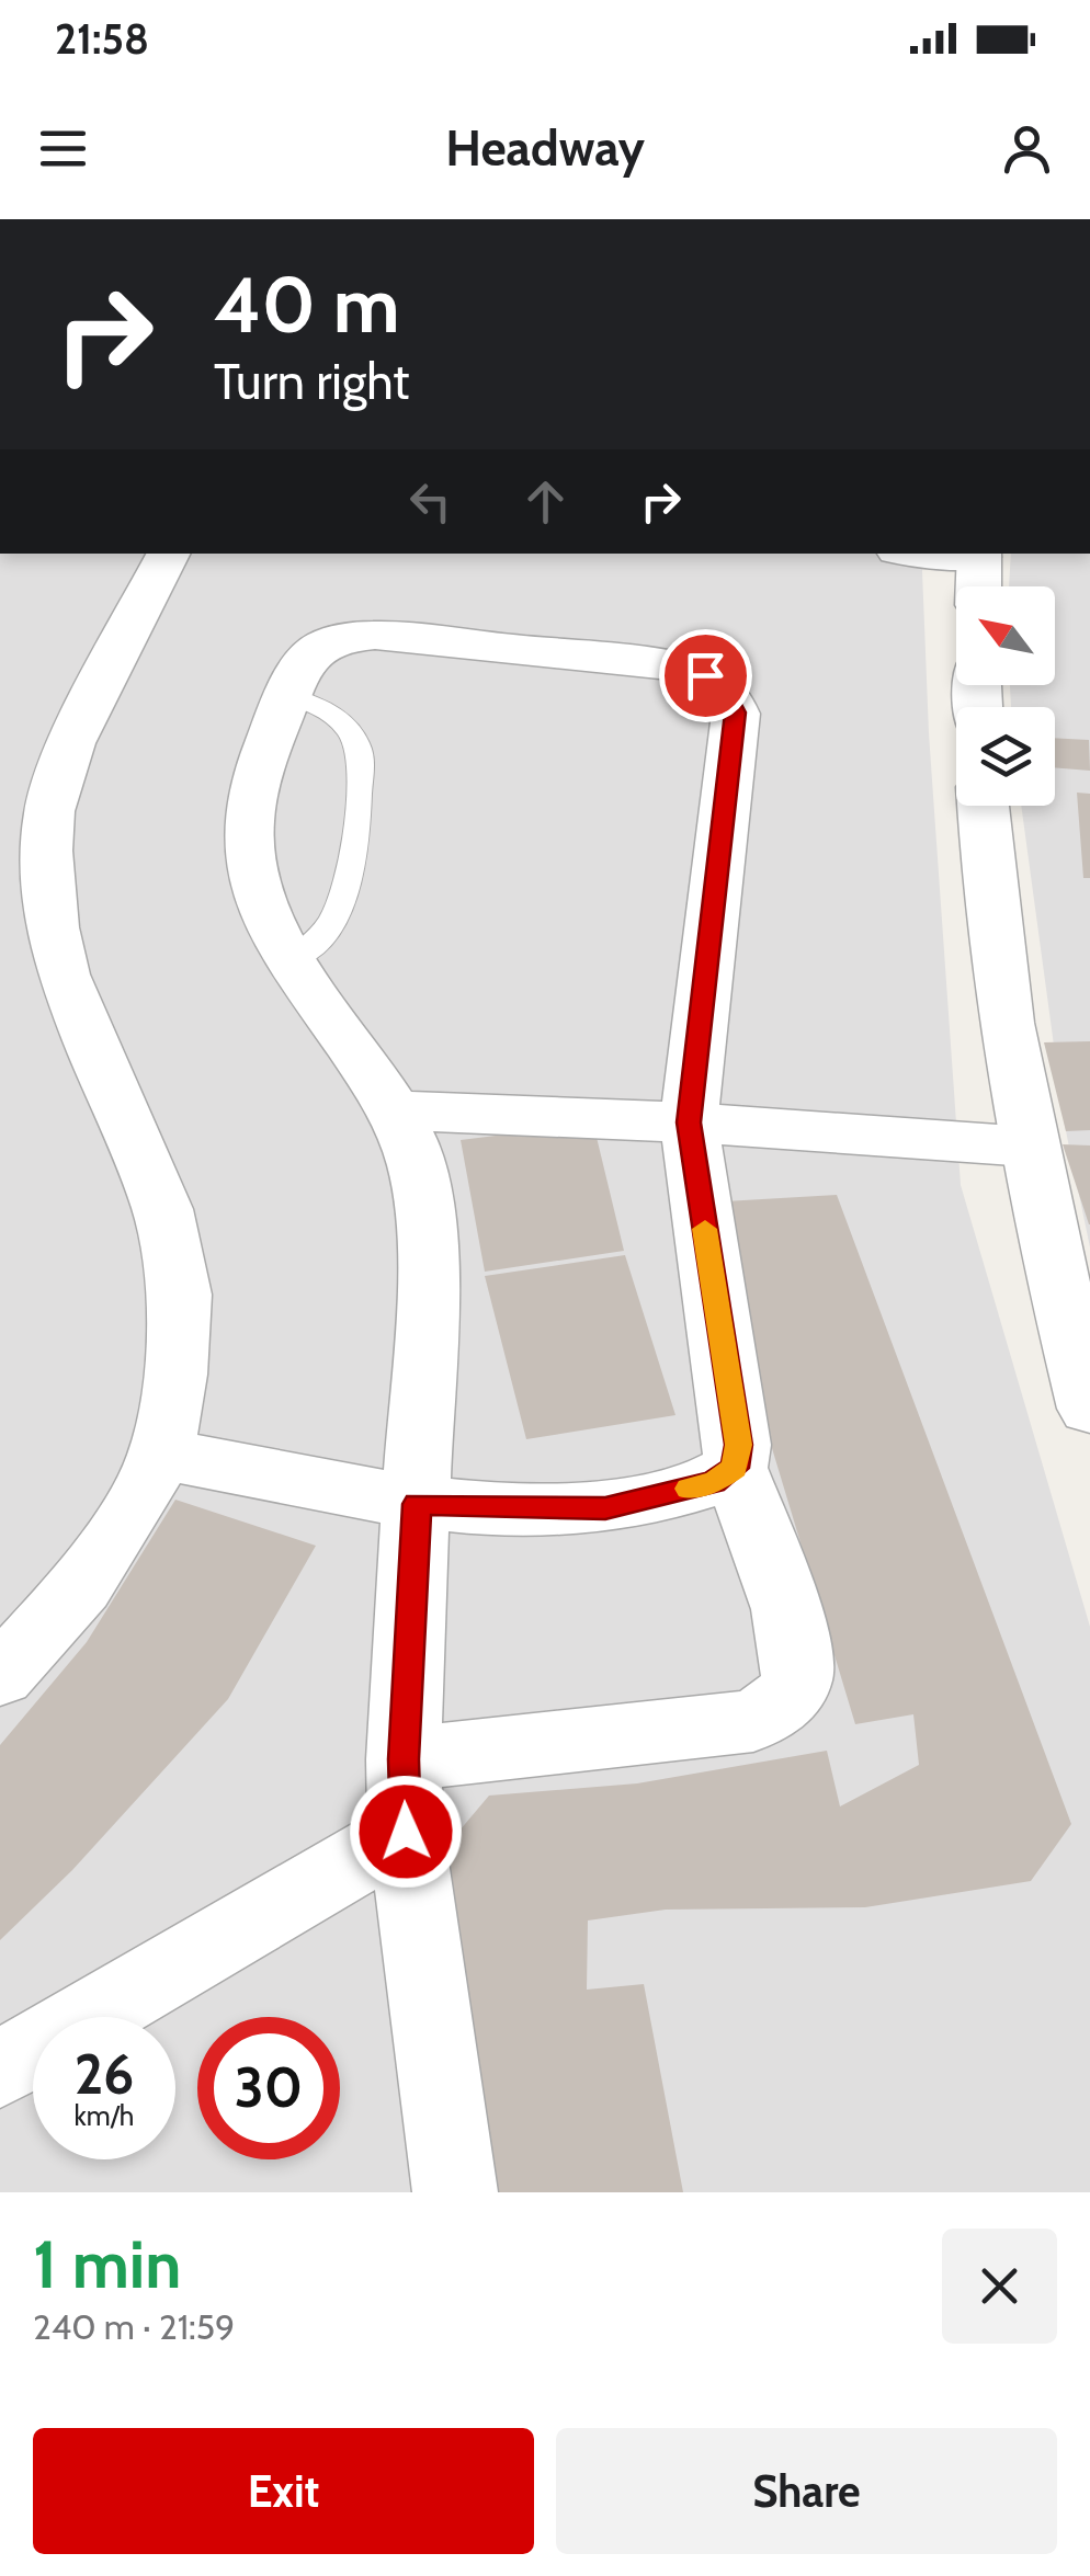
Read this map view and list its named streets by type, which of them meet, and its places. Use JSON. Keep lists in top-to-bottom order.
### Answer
{
  "north": "top left",
  "page": {
    "status": "21:58",
    "header": "Headway",
    "turn": ["40 m", "Turn right"],
    "speed": "26 km/h",
    "limit": "30",
    "heading": ["1 min", "240 m · 21:59"],
    "buttons": ["Exit", "Share"]
  }
}
